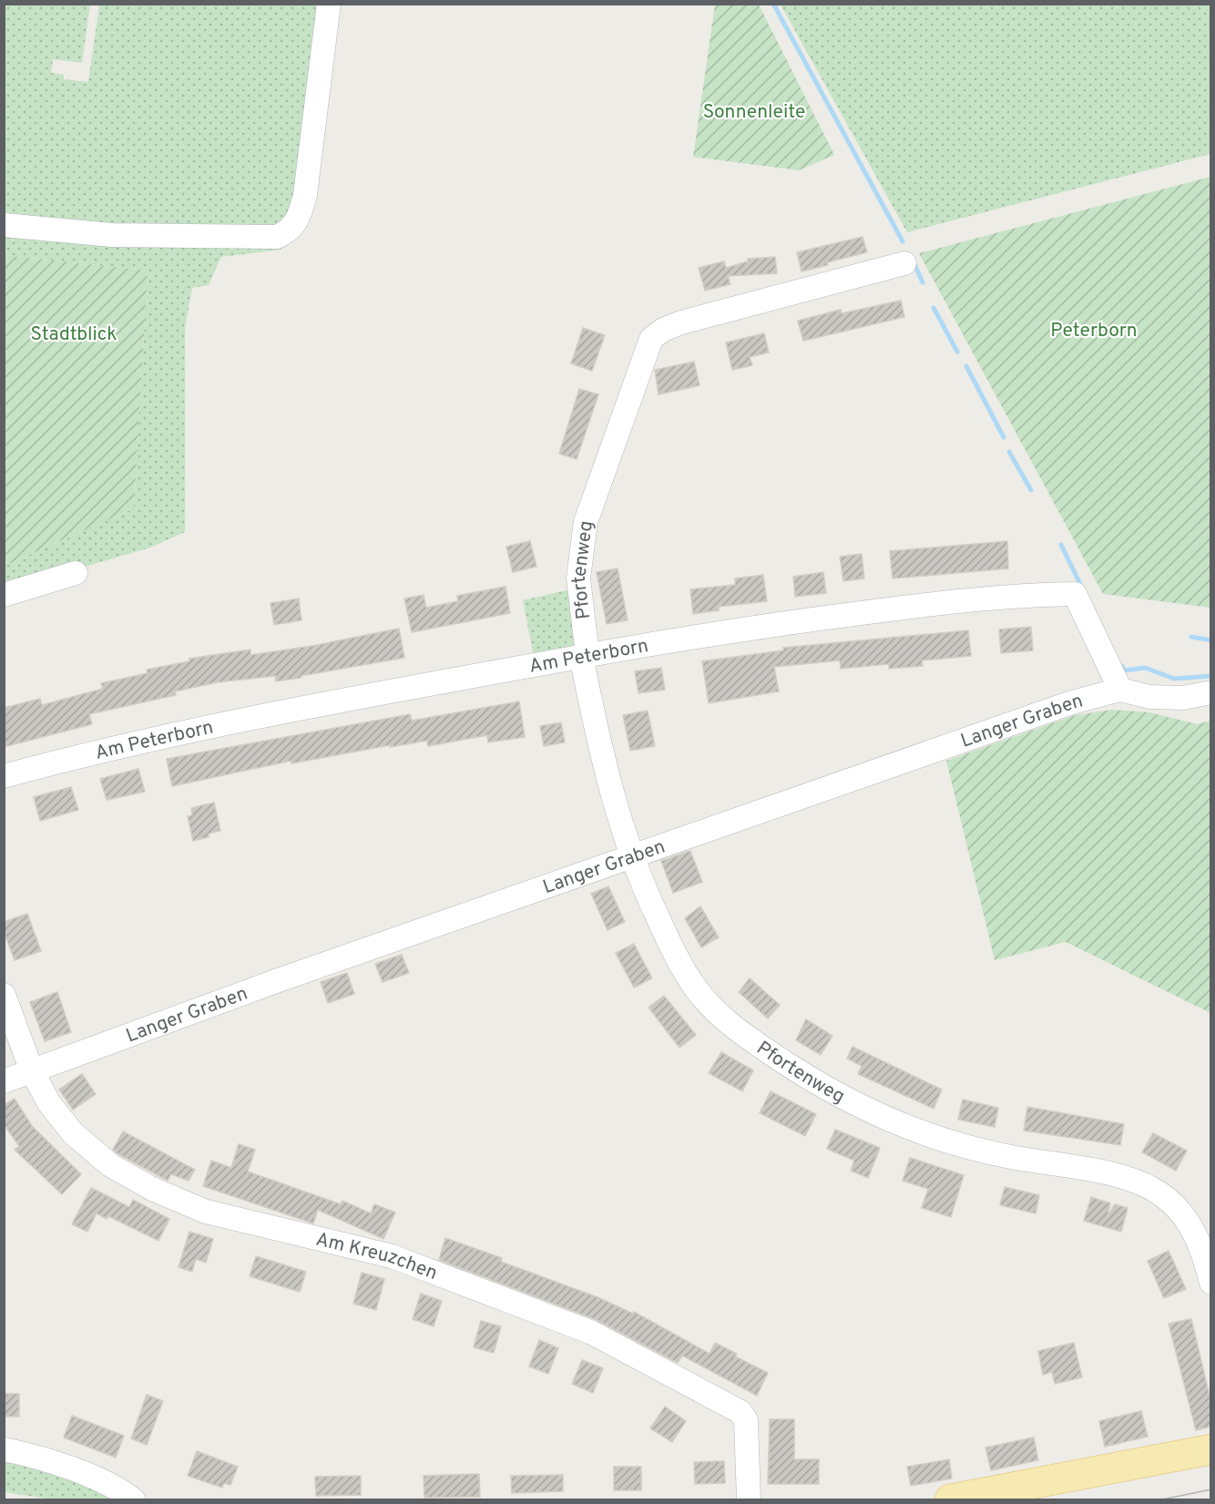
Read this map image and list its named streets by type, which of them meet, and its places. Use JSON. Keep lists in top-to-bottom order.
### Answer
{
  "streets": {
    "street": [
      "Pfortenweg",
      "Am Peterborn",
      "Langer Graben",
      "Am Kreuzchen"
    ]
  },
  "crossings": [
    ["Pfortenweg", "Am Peterborn"],
    ["Pfortenweg", "Langer Graben"],
    ["Am Peterborn", "Langer Graben"],
    ["Langer Graben", "Am Kreuzchen"]
  ],
  "parks": ["Sonnenleite", "Peterborn", "Stadtblick"]
}
